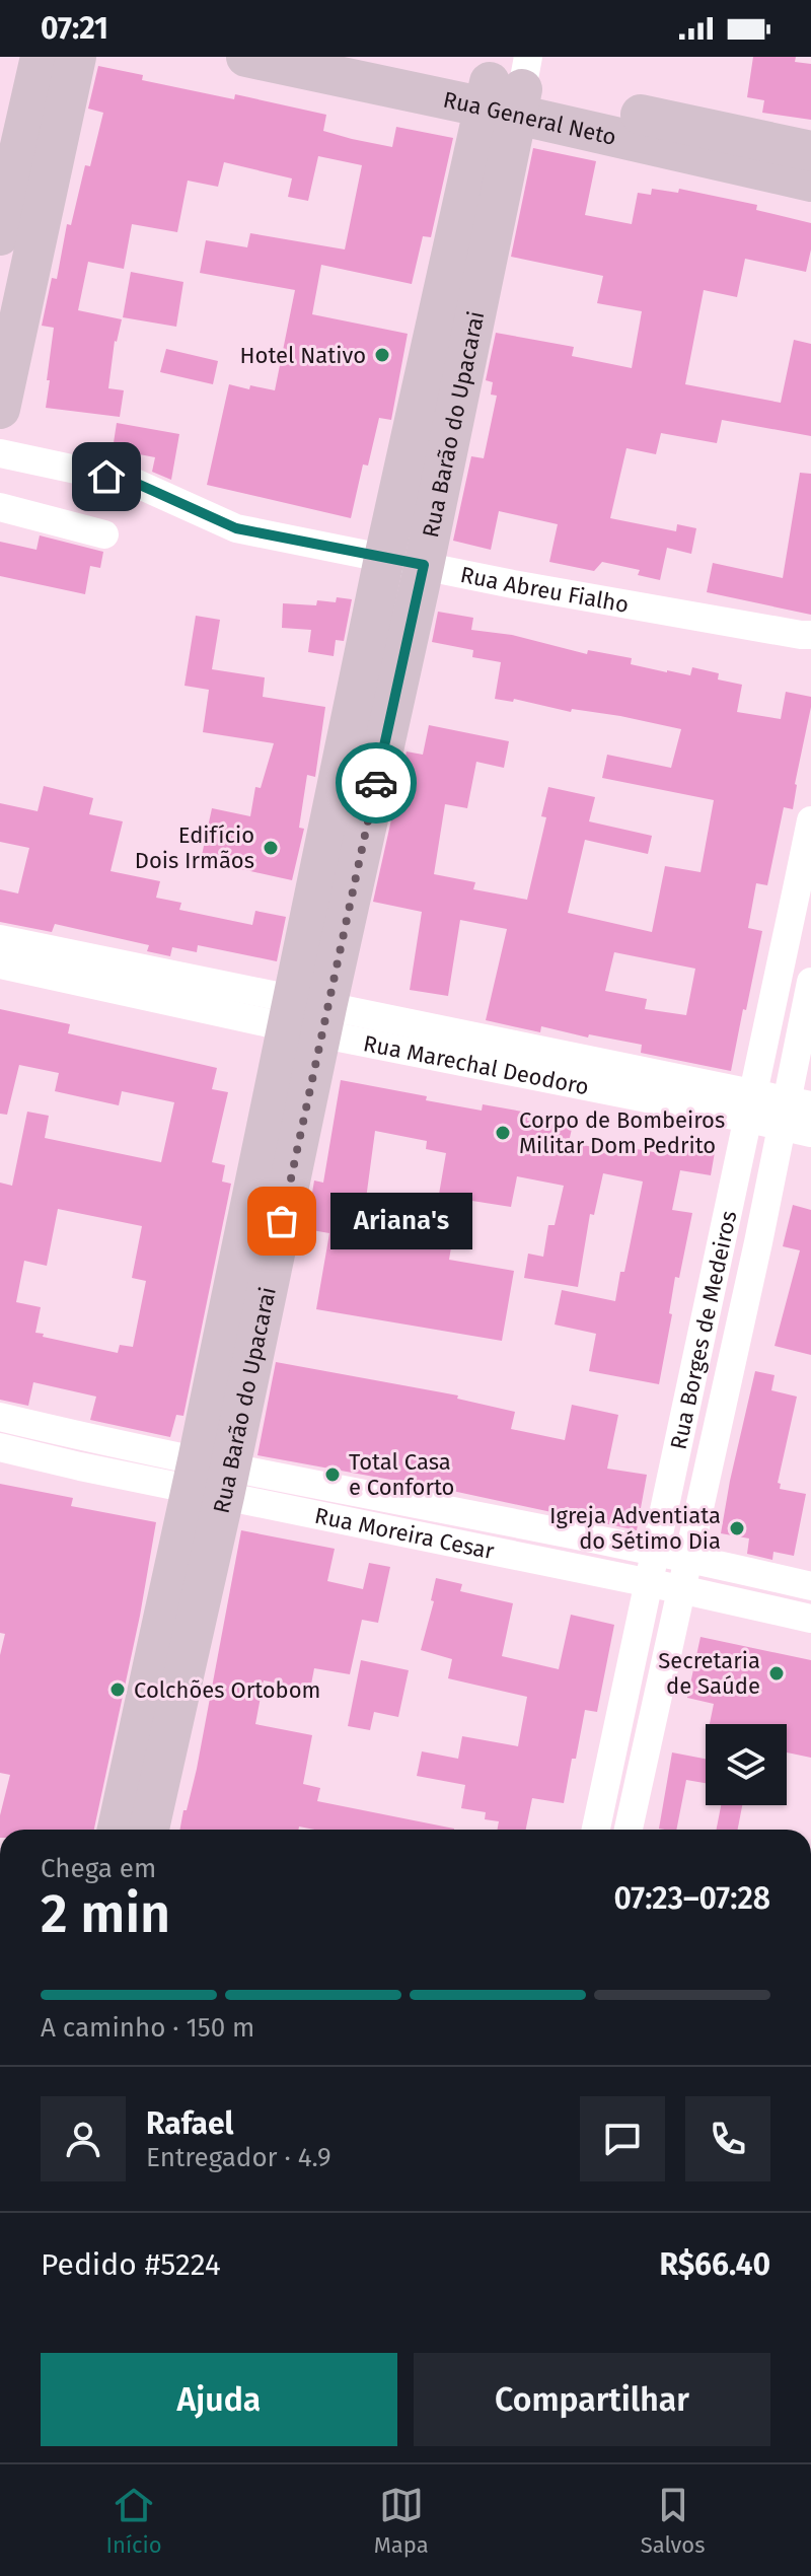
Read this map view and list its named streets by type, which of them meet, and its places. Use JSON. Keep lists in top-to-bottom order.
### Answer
{
  "streets": {
    "street": [
      "Rua General Neto",
      "Rua Barão do Upacarai",
      "Rua Abreu Fialho",
      "Rua Marechal Deodoro",
      "Rua Borges de Medeiros",
      "Rua Moreira Cesar"
    ]
  },
  "crossings": [
    ["Rua General Neto", "Rua Barão do Upacarai"],
    ["Rua Barão do Upacarai", "Rua Abreu Fialho"],
    ["Rua Barão do Upacarai", "Rua Marechal Deodoro"],
    ["Rua Barão do Upacarai", "Rua Moreira Cesar"],
    ["Rua Marechal Deodoro", "Rua Borges de Medeiros"],
    ["Rua Borges de Medeiros", "Rua Moreira Cesar"]
  ],
  "places": [
    "Hotel Nativo",
    "Edifício Dois Irmãos",
    "Corpo de Bombeiros Militar Dom Pedrito",
    "Ariana's",
    "Total Casa e Conforto",
    "Igreja Adventiata do Sétimo Dia",
    "Secretaria de Saúde",
    "Colchões Ortobom"
  ],
  "page": {
    "status": "07:21",
    "bubble": "Ariana's",
    "heading": ["2 min", "Chega em", "07:23–07:28"],
    "panel": [
      "Rafael",
      "Entregador · 4.9",
      "Pedido #5224",
      "R$66.40"
    ],
    "bar": "A caminho · 150 m",
    "buttons": ["Ajuda", "Compartilhar"],
    "tabs": ["Início", "Mapa", "Salvos"]
  }
}
